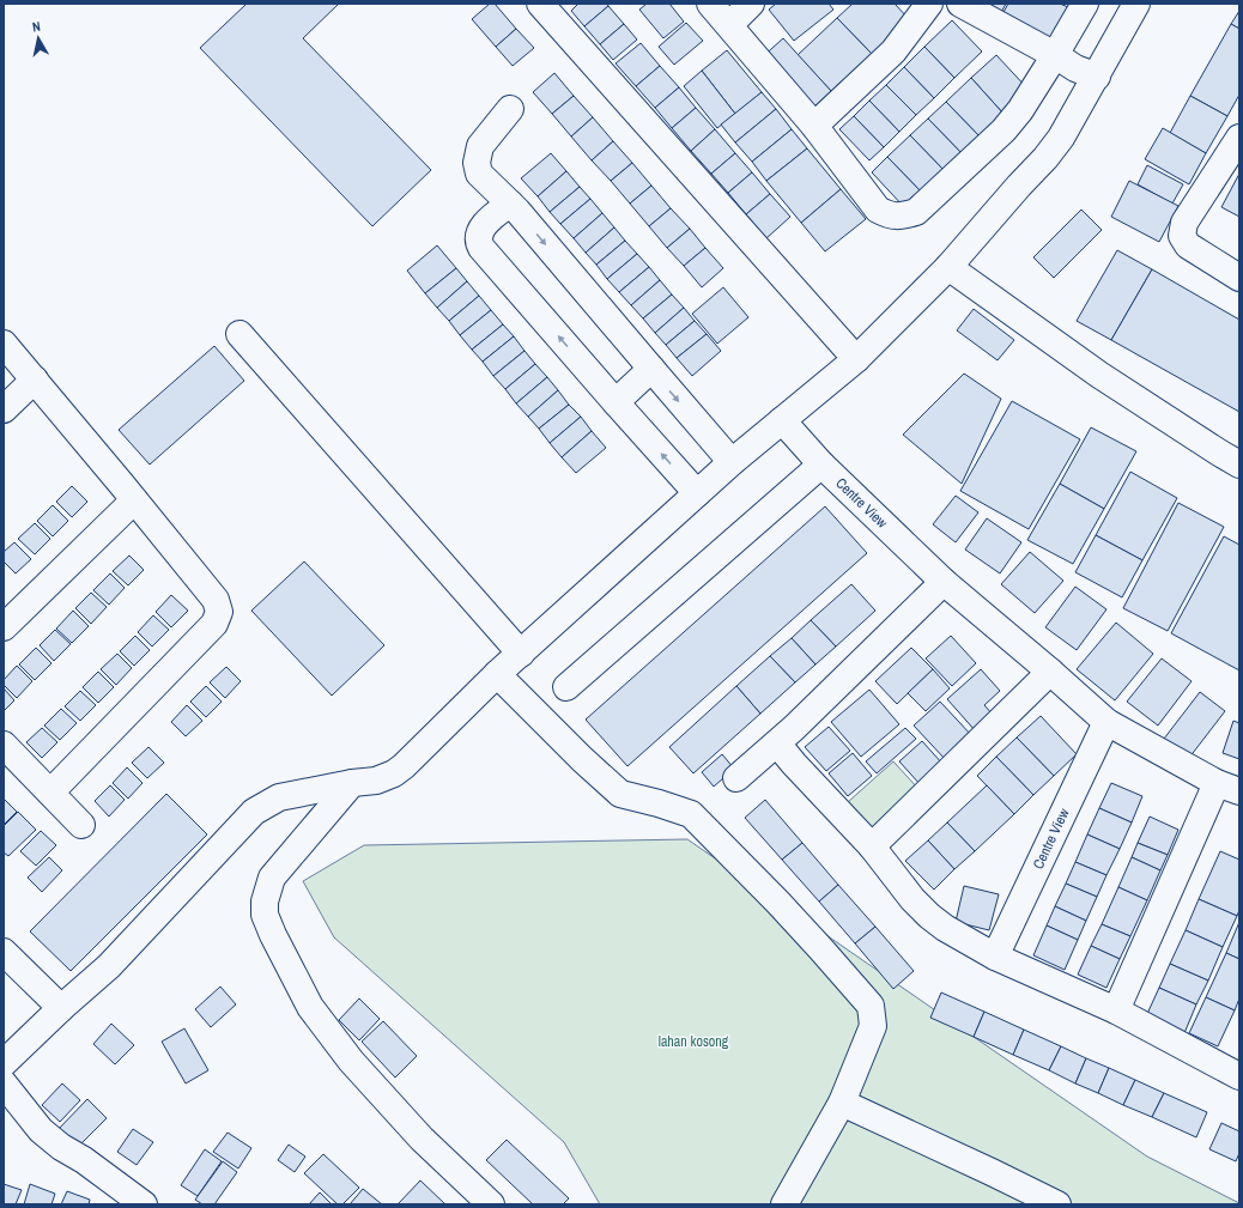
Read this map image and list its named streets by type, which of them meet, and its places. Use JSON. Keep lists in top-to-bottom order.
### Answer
{
  "streets": {
    "street": ["Centre View"]
  },
  "parks": ["lahan kosong"],
  "north": "top"
}
